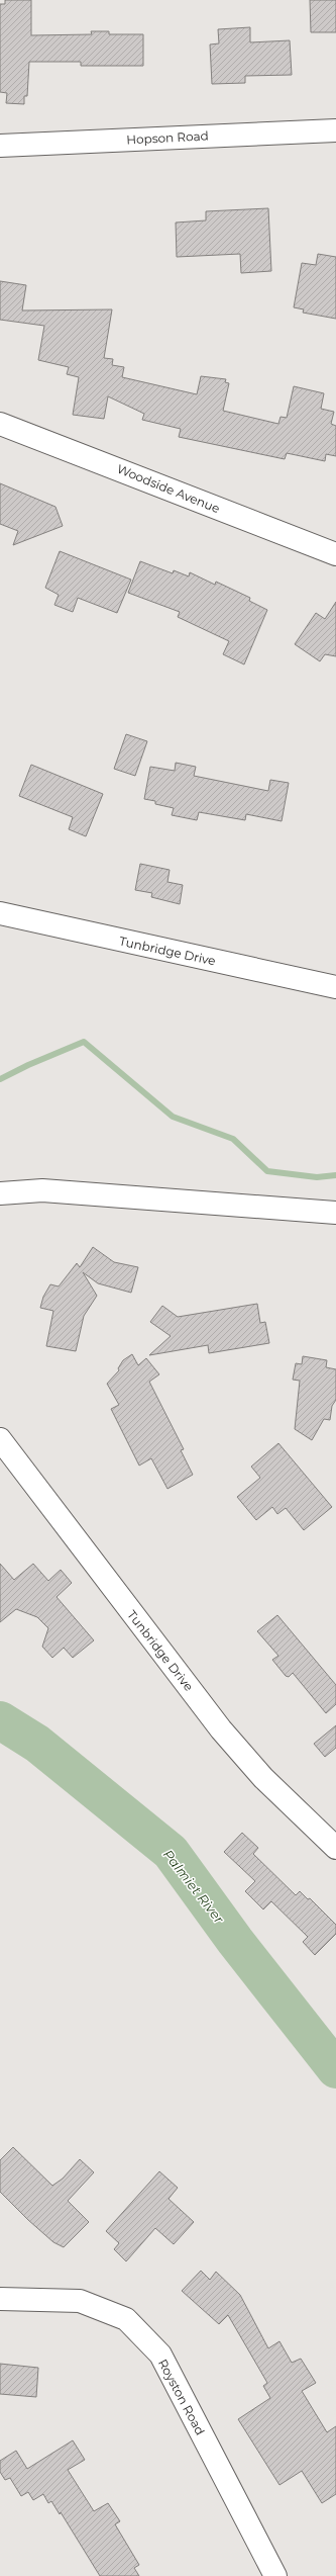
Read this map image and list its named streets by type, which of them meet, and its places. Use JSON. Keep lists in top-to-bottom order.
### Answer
{
  "streets": {
    "street": [
      "Hopson Road",
      "Woodside Avenue",
      "Tunbridge Drive",
      "Royston Road"
    ]
  },
  "water": ["Palmiet River"]
}
